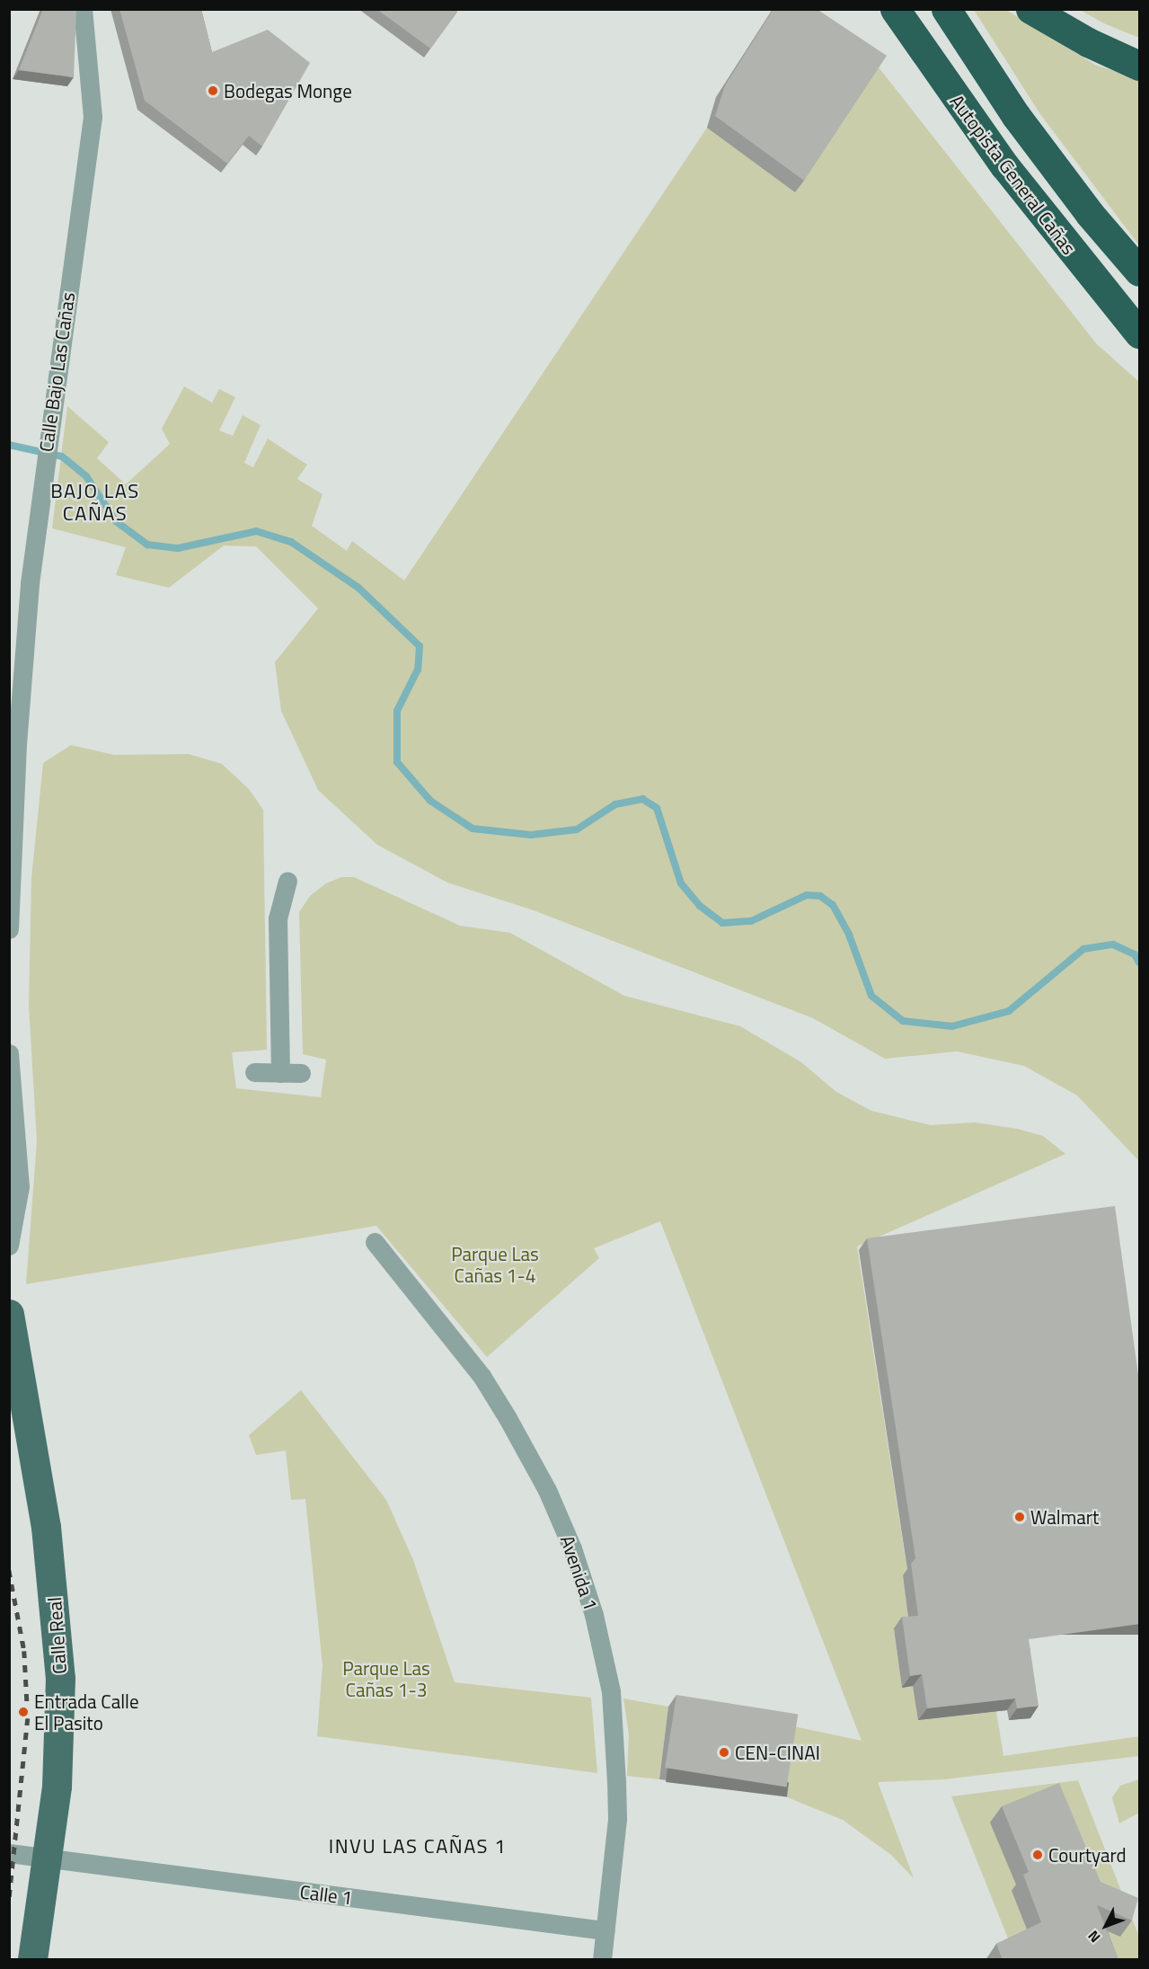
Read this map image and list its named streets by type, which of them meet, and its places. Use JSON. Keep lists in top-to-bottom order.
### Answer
{
  "streets": {
    "highway": ["Autopista General Cañas"],
    "main road": ["Calle Real"],
    "street": ["Calle Bajo Las Cañas", "Avenida 1", "Calle 1"]
  },
  "crossings": [
    ["Avenida 1", "Calle 1"],
    ["Calle Real", "Calle 1"]
  ],
  "districts": ["BAJO LAS CAÑAS", "INVU LAS CAÑAS 1"],
  "parks": ["Parque Las Cañas 1-4", "Parque Las Cañas 1-3"],
  "places": [
    "Bodegas Monge",
    "Walmart",
    "Entrada Calle El Pasito",
    "CEN-CINAI",
    "Courtyard"
  ],
  "north": "bottom left"
}
